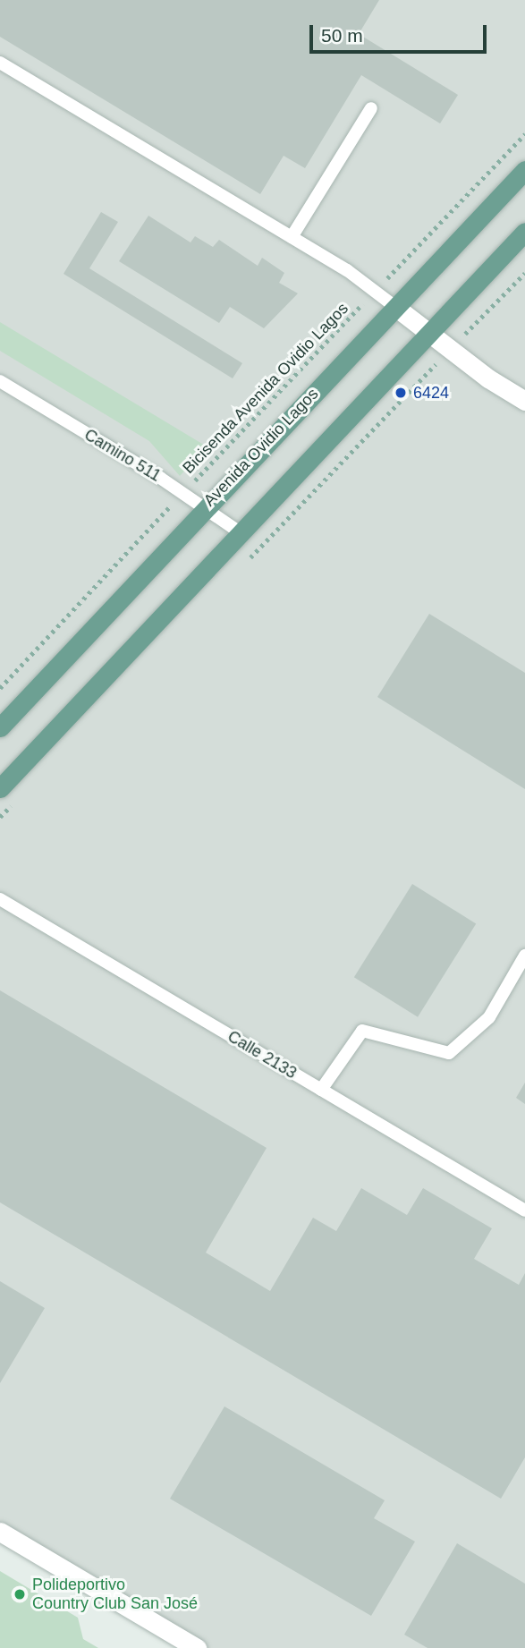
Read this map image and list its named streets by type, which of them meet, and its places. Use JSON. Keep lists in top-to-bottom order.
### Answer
{
  "streets": {
    "main road": ["Avenida Ovidio Lagos"],
    "lane": ["Camino 511", "Calle 2133"],
    "path": ["Bicisenda Avenida Ovidio Lagos"]
  },
  "crossings": [
    ["Bicisenda Avenida Ovidio Lagos", "Camino 511"],
    ["Avenida Ovidio Lagos", "Camino 511"]
  ],
  "places": ["6424", "Polideportivo Country Club San José"],
  "scale_bar": "50 m"
}
